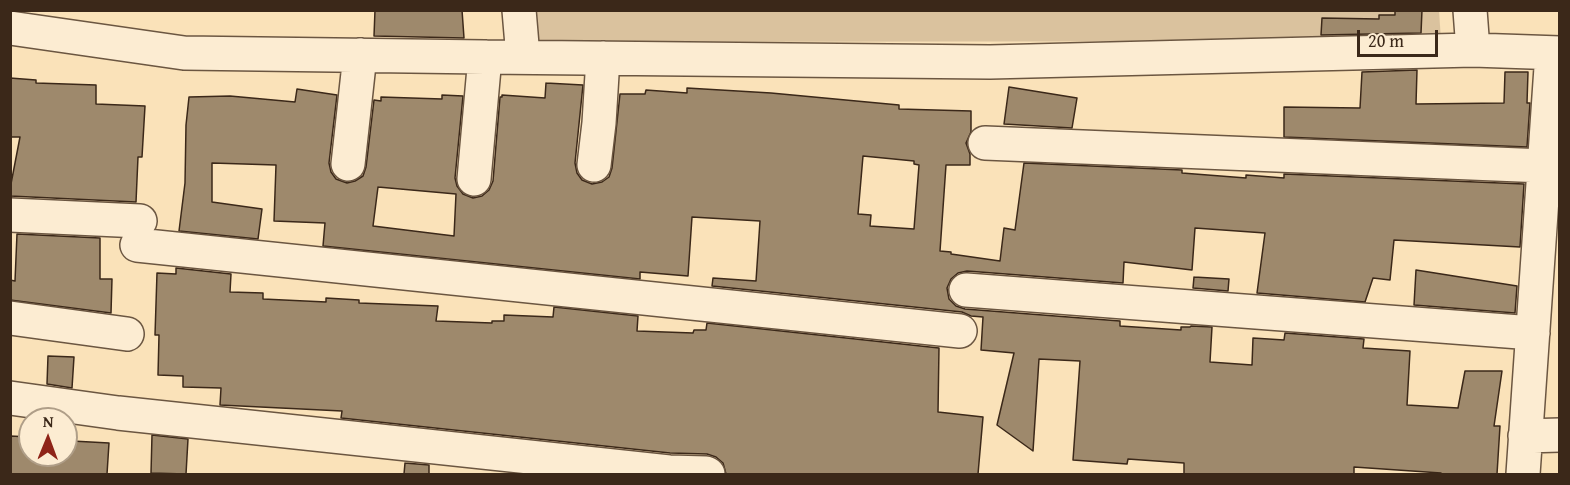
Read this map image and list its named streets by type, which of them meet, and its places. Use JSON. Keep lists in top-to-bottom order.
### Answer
{
  "scale_bar": "20 m",
  "north": "top"
}
